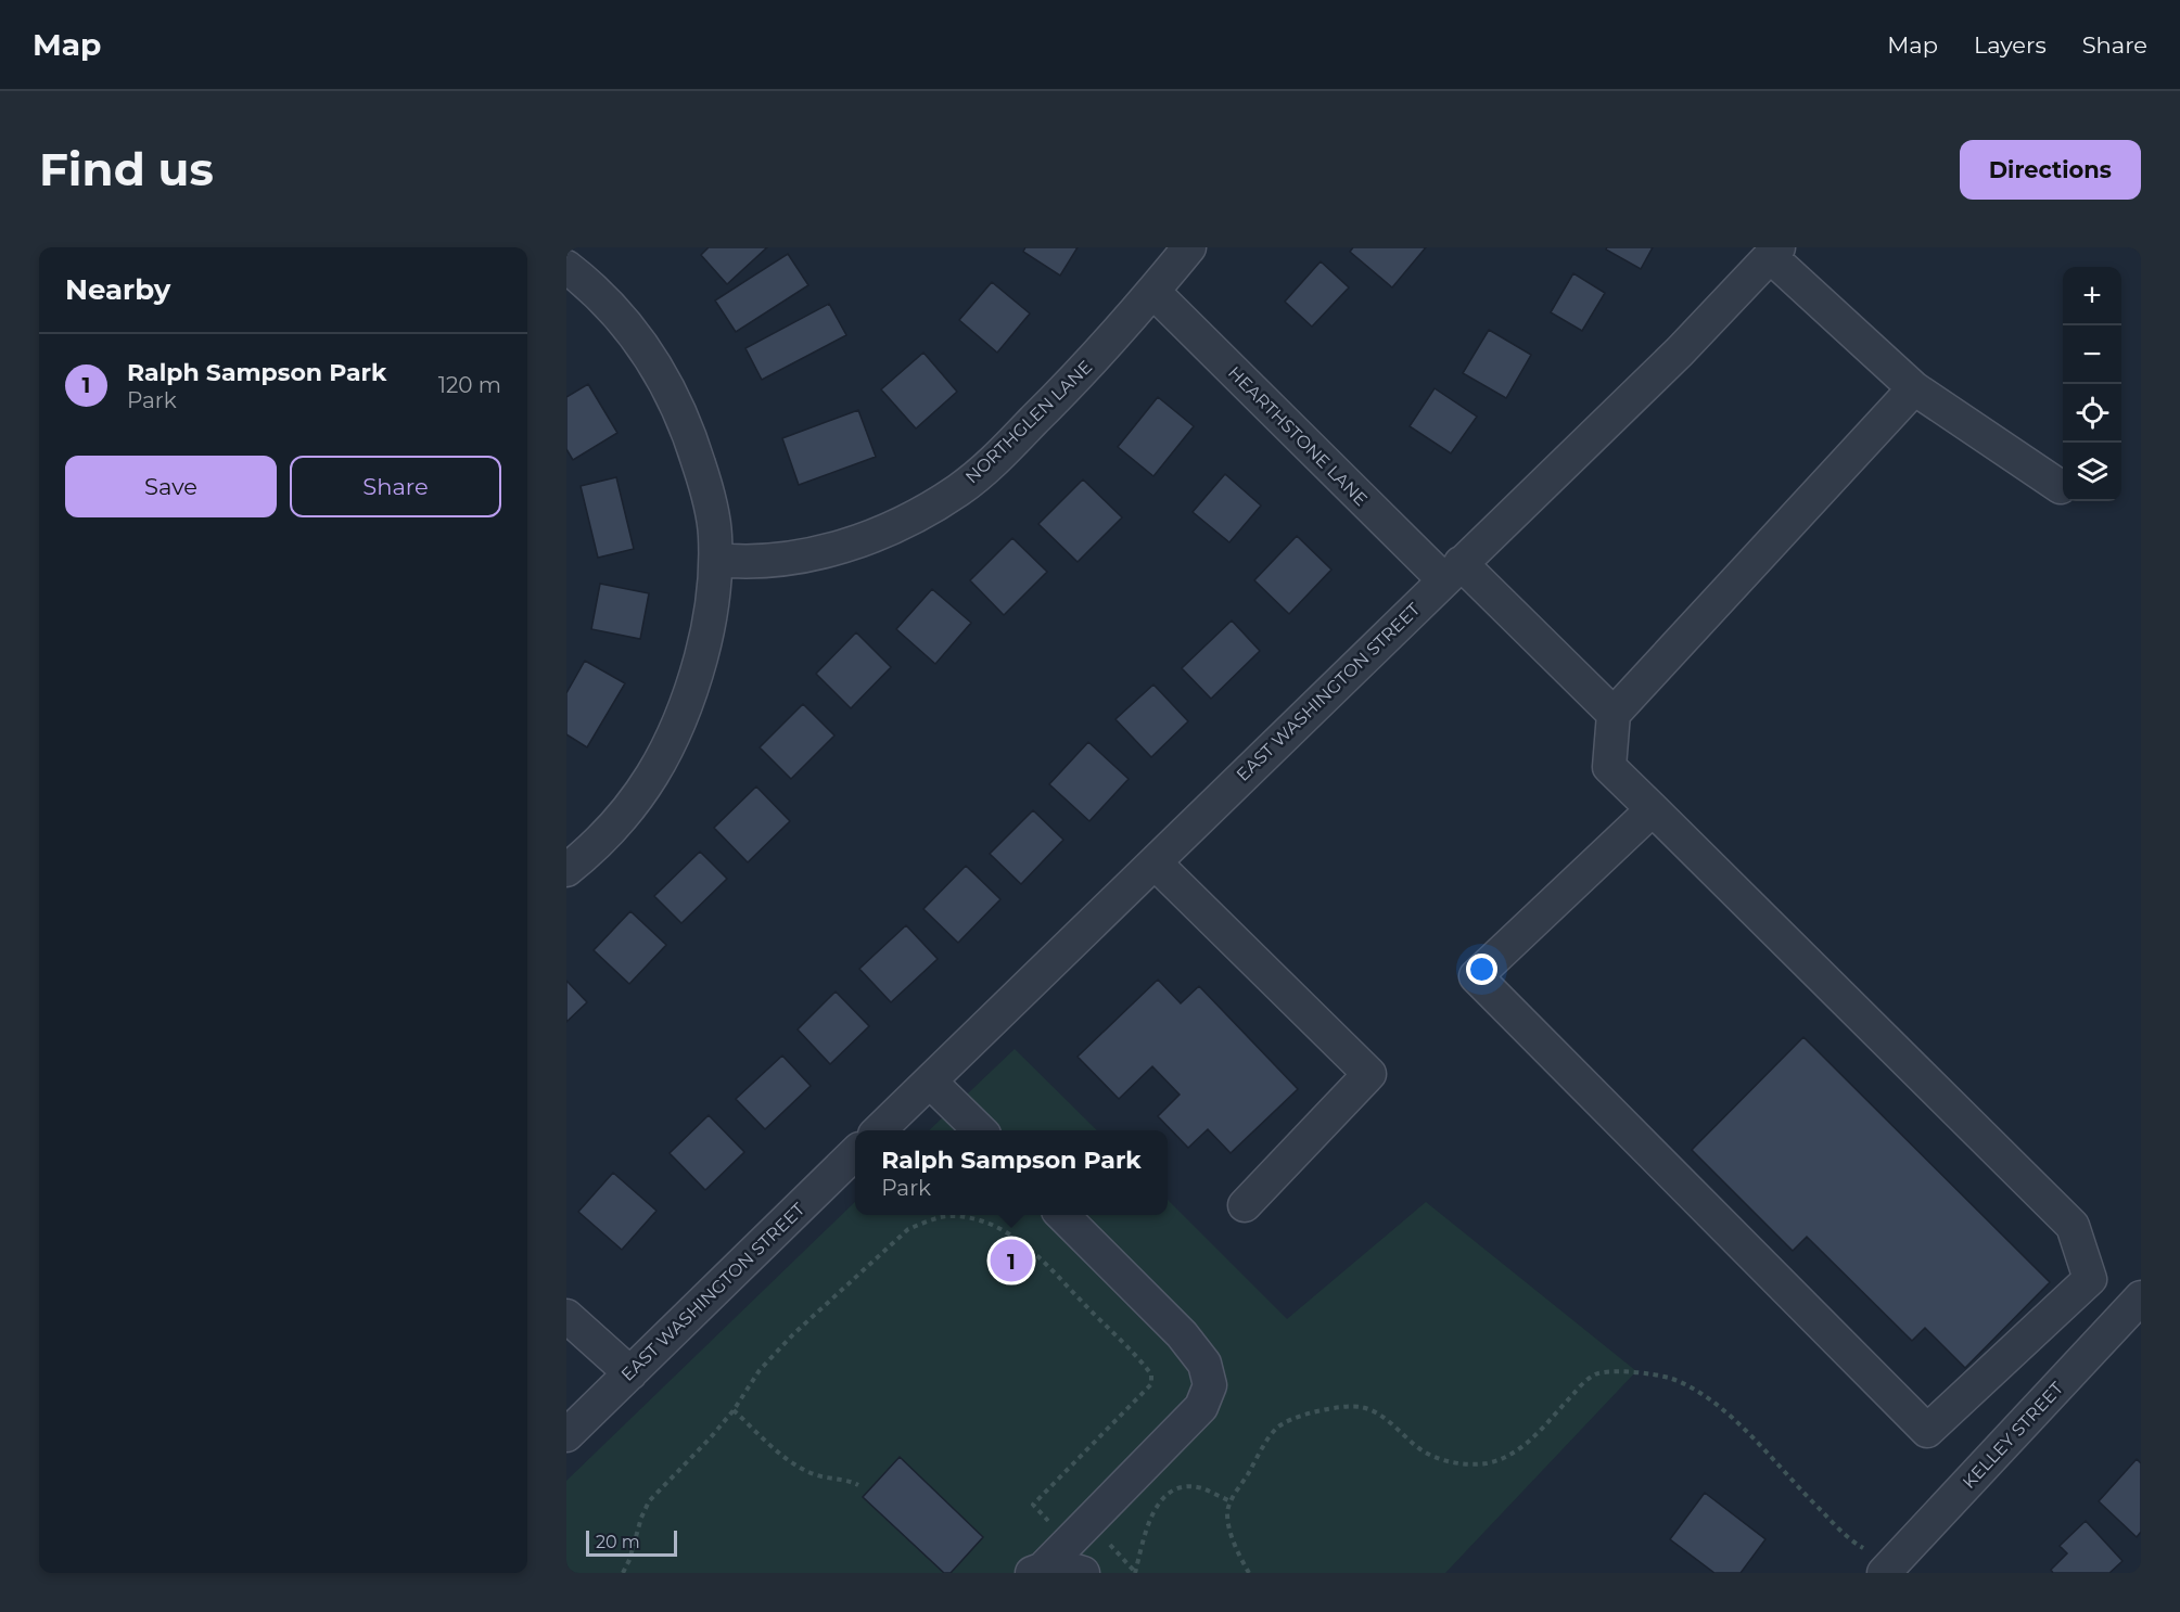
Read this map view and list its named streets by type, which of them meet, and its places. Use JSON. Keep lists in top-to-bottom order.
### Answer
{
  "streets": {
    "street": [
      "NORTHGLEN LANE",
      "HEARTHSTONE LANE",
      "EAST WASHINGTON STREET",
      "KELLEY STREET"
    ]
  },
  "crossings": [
    ["NORTHGLEN LANE", "HEARTHSTONE LANE"],
    ["HEARTHSTONE LANE", "EAST WASHINGTON STREET"]
  ],
  "scale_bar": "20 m",
  "page": {
    "header": "Map",
    "nav": ["Map", "Layers", "Share"],
    "buttons": [
      "Directions",
      ["Save", "Share"]
    ],
    "title": "Find us",
    "heading": "Nearby",
    "map_buttons": ["+", "−"],
    "list": [
      {
        "mark": "1",
        "name": "Ralph Sampson Park",
        "note": "Park",
        "value": "120 m"
      }
    ],
    "popup": ["Ralph Sampson Park", "Park"],
    "pins": "1",
    "scale": "20 m"
  }
}
